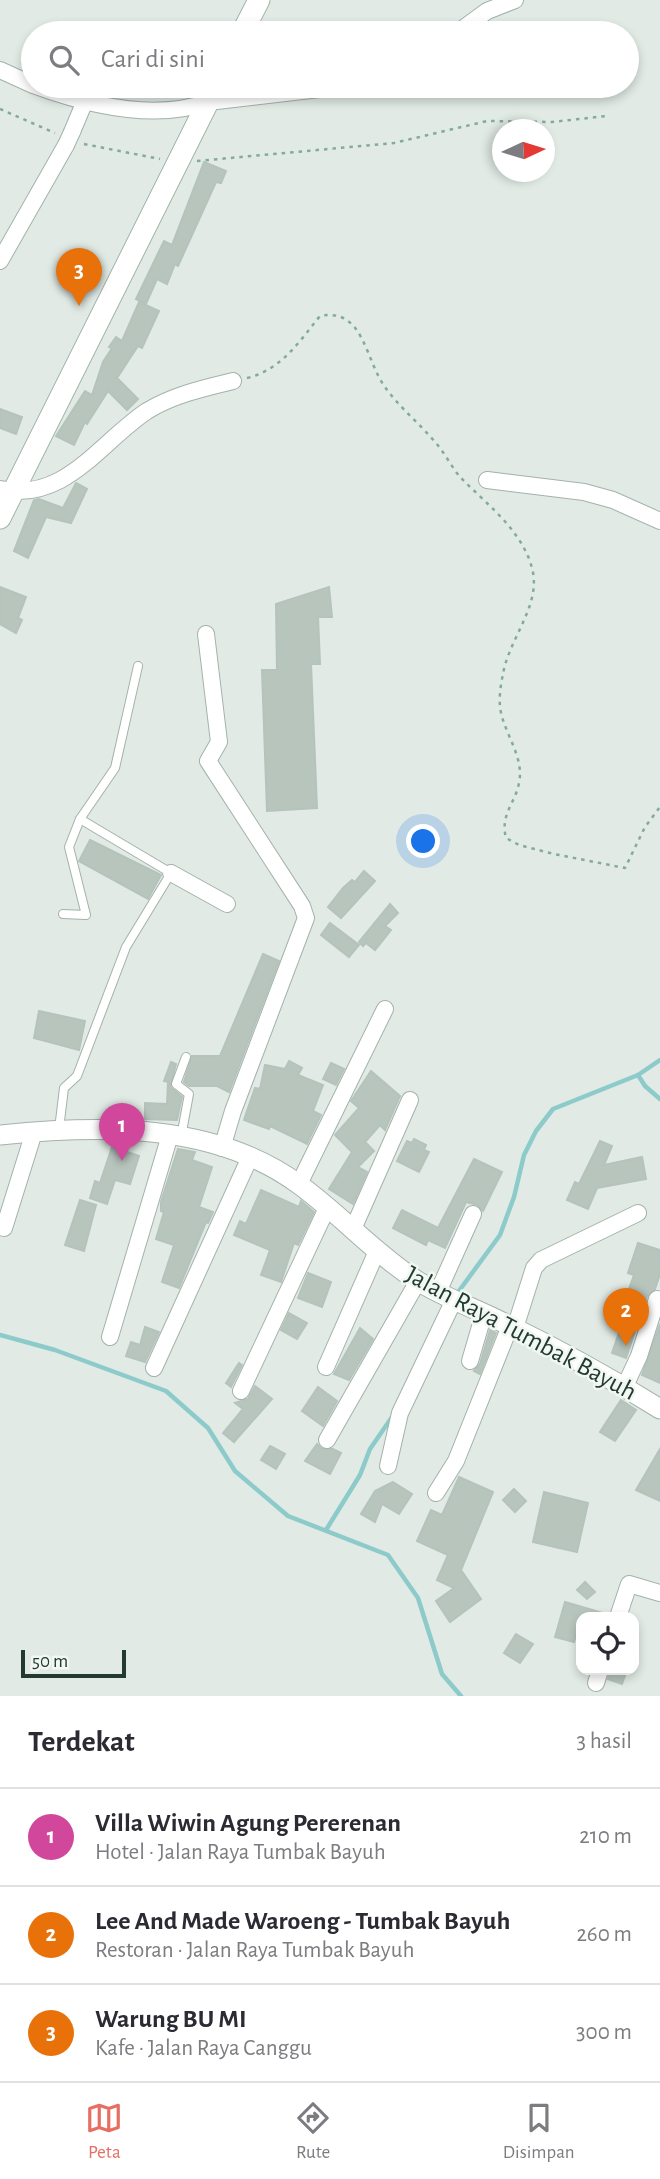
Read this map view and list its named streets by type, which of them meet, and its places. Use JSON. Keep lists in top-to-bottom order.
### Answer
{
  "streets": {
    "street": ["Jalan Raya Tumbak Bayuh"]
  },
  "scale_bar": "50 m",
  "north": "right",
  "page": {
    "search": "Cari di sini",
    "pins": ["3", "1", "2"],
    "scale": "50 m",
    "heading": ["Terdekat", "3 hasil"],
    "list": [
      {
        "mark": "1",
        "name": "Villa Wiwin Agung Pererenan",
        "note": "Hotel · Jalan Raya Tumbak Bayuh",
        "value": "210 m"
      },
      {
        "mark": "2",
        "name": "Lee And Made Waroeng - Tumbak Bayuh",
        "note": "Restoran · Jalan Raya Tumbak Bayuh",
        "value": "260 m"
      },
      {
        "mark": "3",
        "name": "Warung BU MI",
        "note": "Kafe · Jalan Raya Canggu",
        "value": "300 m"
      }
    ],
    "nav": ["Peta", "Rute", "Disimpan"]
  }
}
